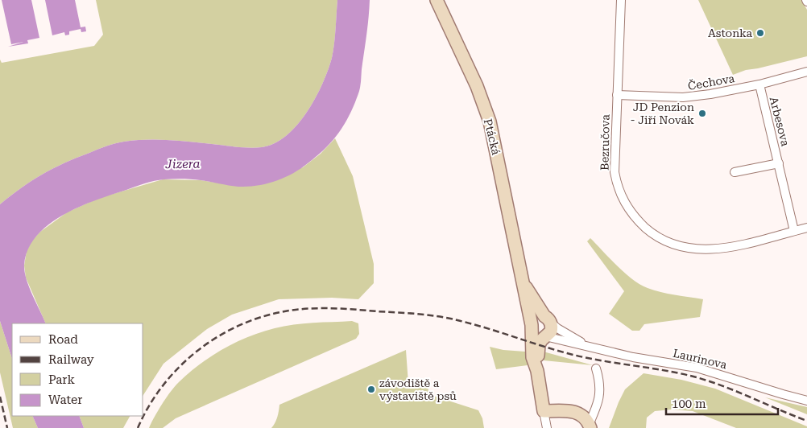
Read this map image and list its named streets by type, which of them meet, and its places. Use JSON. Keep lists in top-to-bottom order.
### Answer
{
  "streets": {
    "street": [
      "Čechova",
      "Arbesova",
      "Ptácká",
      "Bezručova",
      "Laurinova"
    ]
  },
  "crossings": [
    ["Čechova", "Arbesova"],
    ["Čechova", "Bezručova"],
    ["Arbesova", "Bezručova"],
    ["Ptácká", "Laurinova"]
  ],
  "water": ["Jizera"],
  "places": ["Astonka", "JD Penzion - Jiří Novák", "závodiště a výstaviště psů"],
  "legend": [
    "Road",
    "Railway",
    "Park",
    "Water"
  ],
  "scale_bar": "100 m"
}
